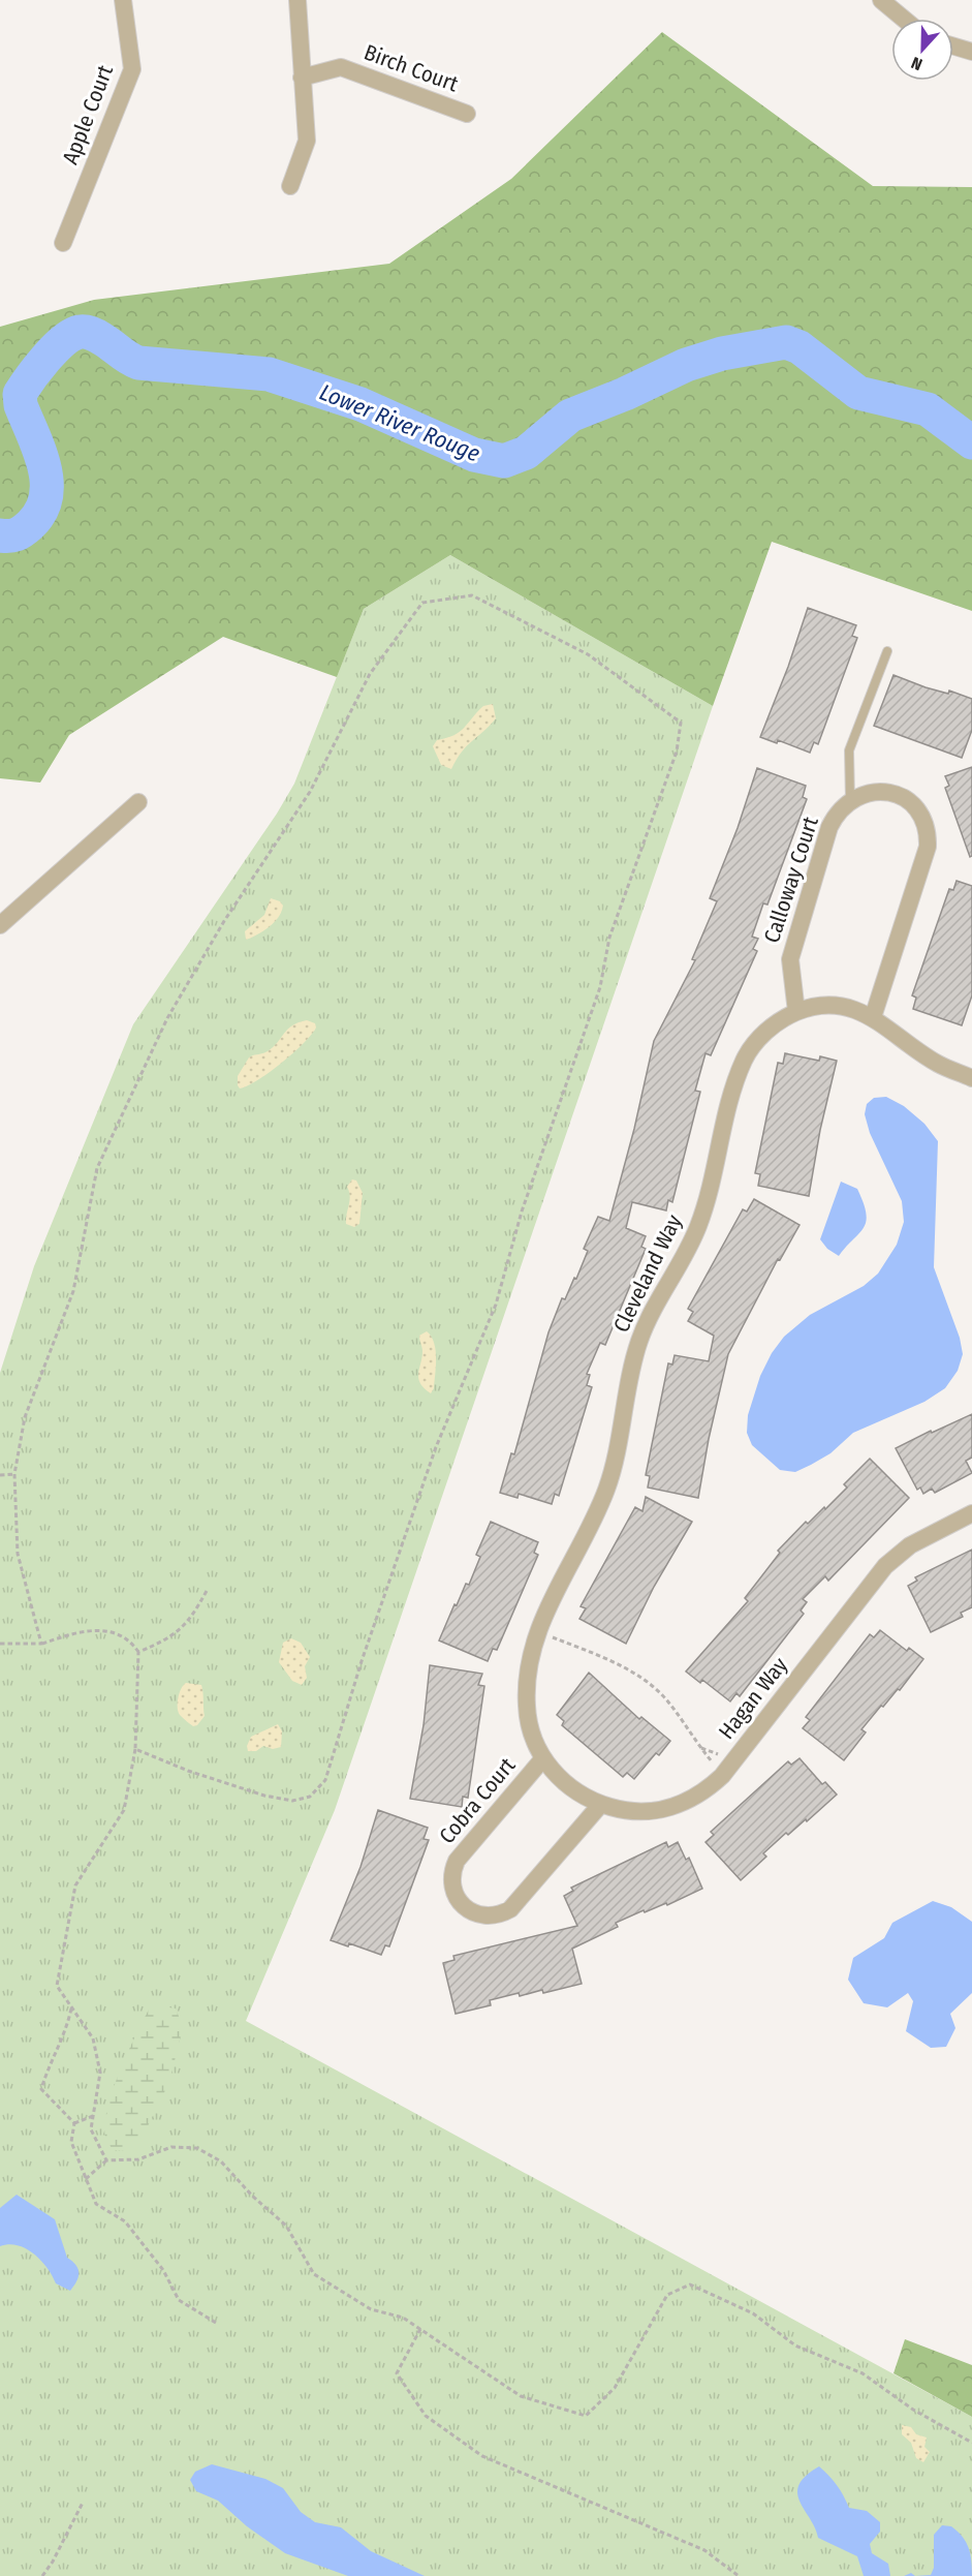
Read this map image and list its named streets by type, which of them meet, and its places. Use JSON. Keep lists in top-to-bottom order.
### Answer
{
  "streets": {
    "street": [
      "Birch Court",
      "Apple Court",
      "Calloway Court",
      "Cleveland Way",
      "Hagan Way",
      "Cobra Court"
    ]
  },
  "crossings": [
    ["Calloway Court", "Cleveland Way"],
    ["Cleveland Way", "Hagan Way"],
    ["Cleveland Way", "Cobra Court"],
    ["Hagan Way", "Cobra Court"]
  ],
  "water": ["Lower River Rouge"],
  "north": "bottom"
}
